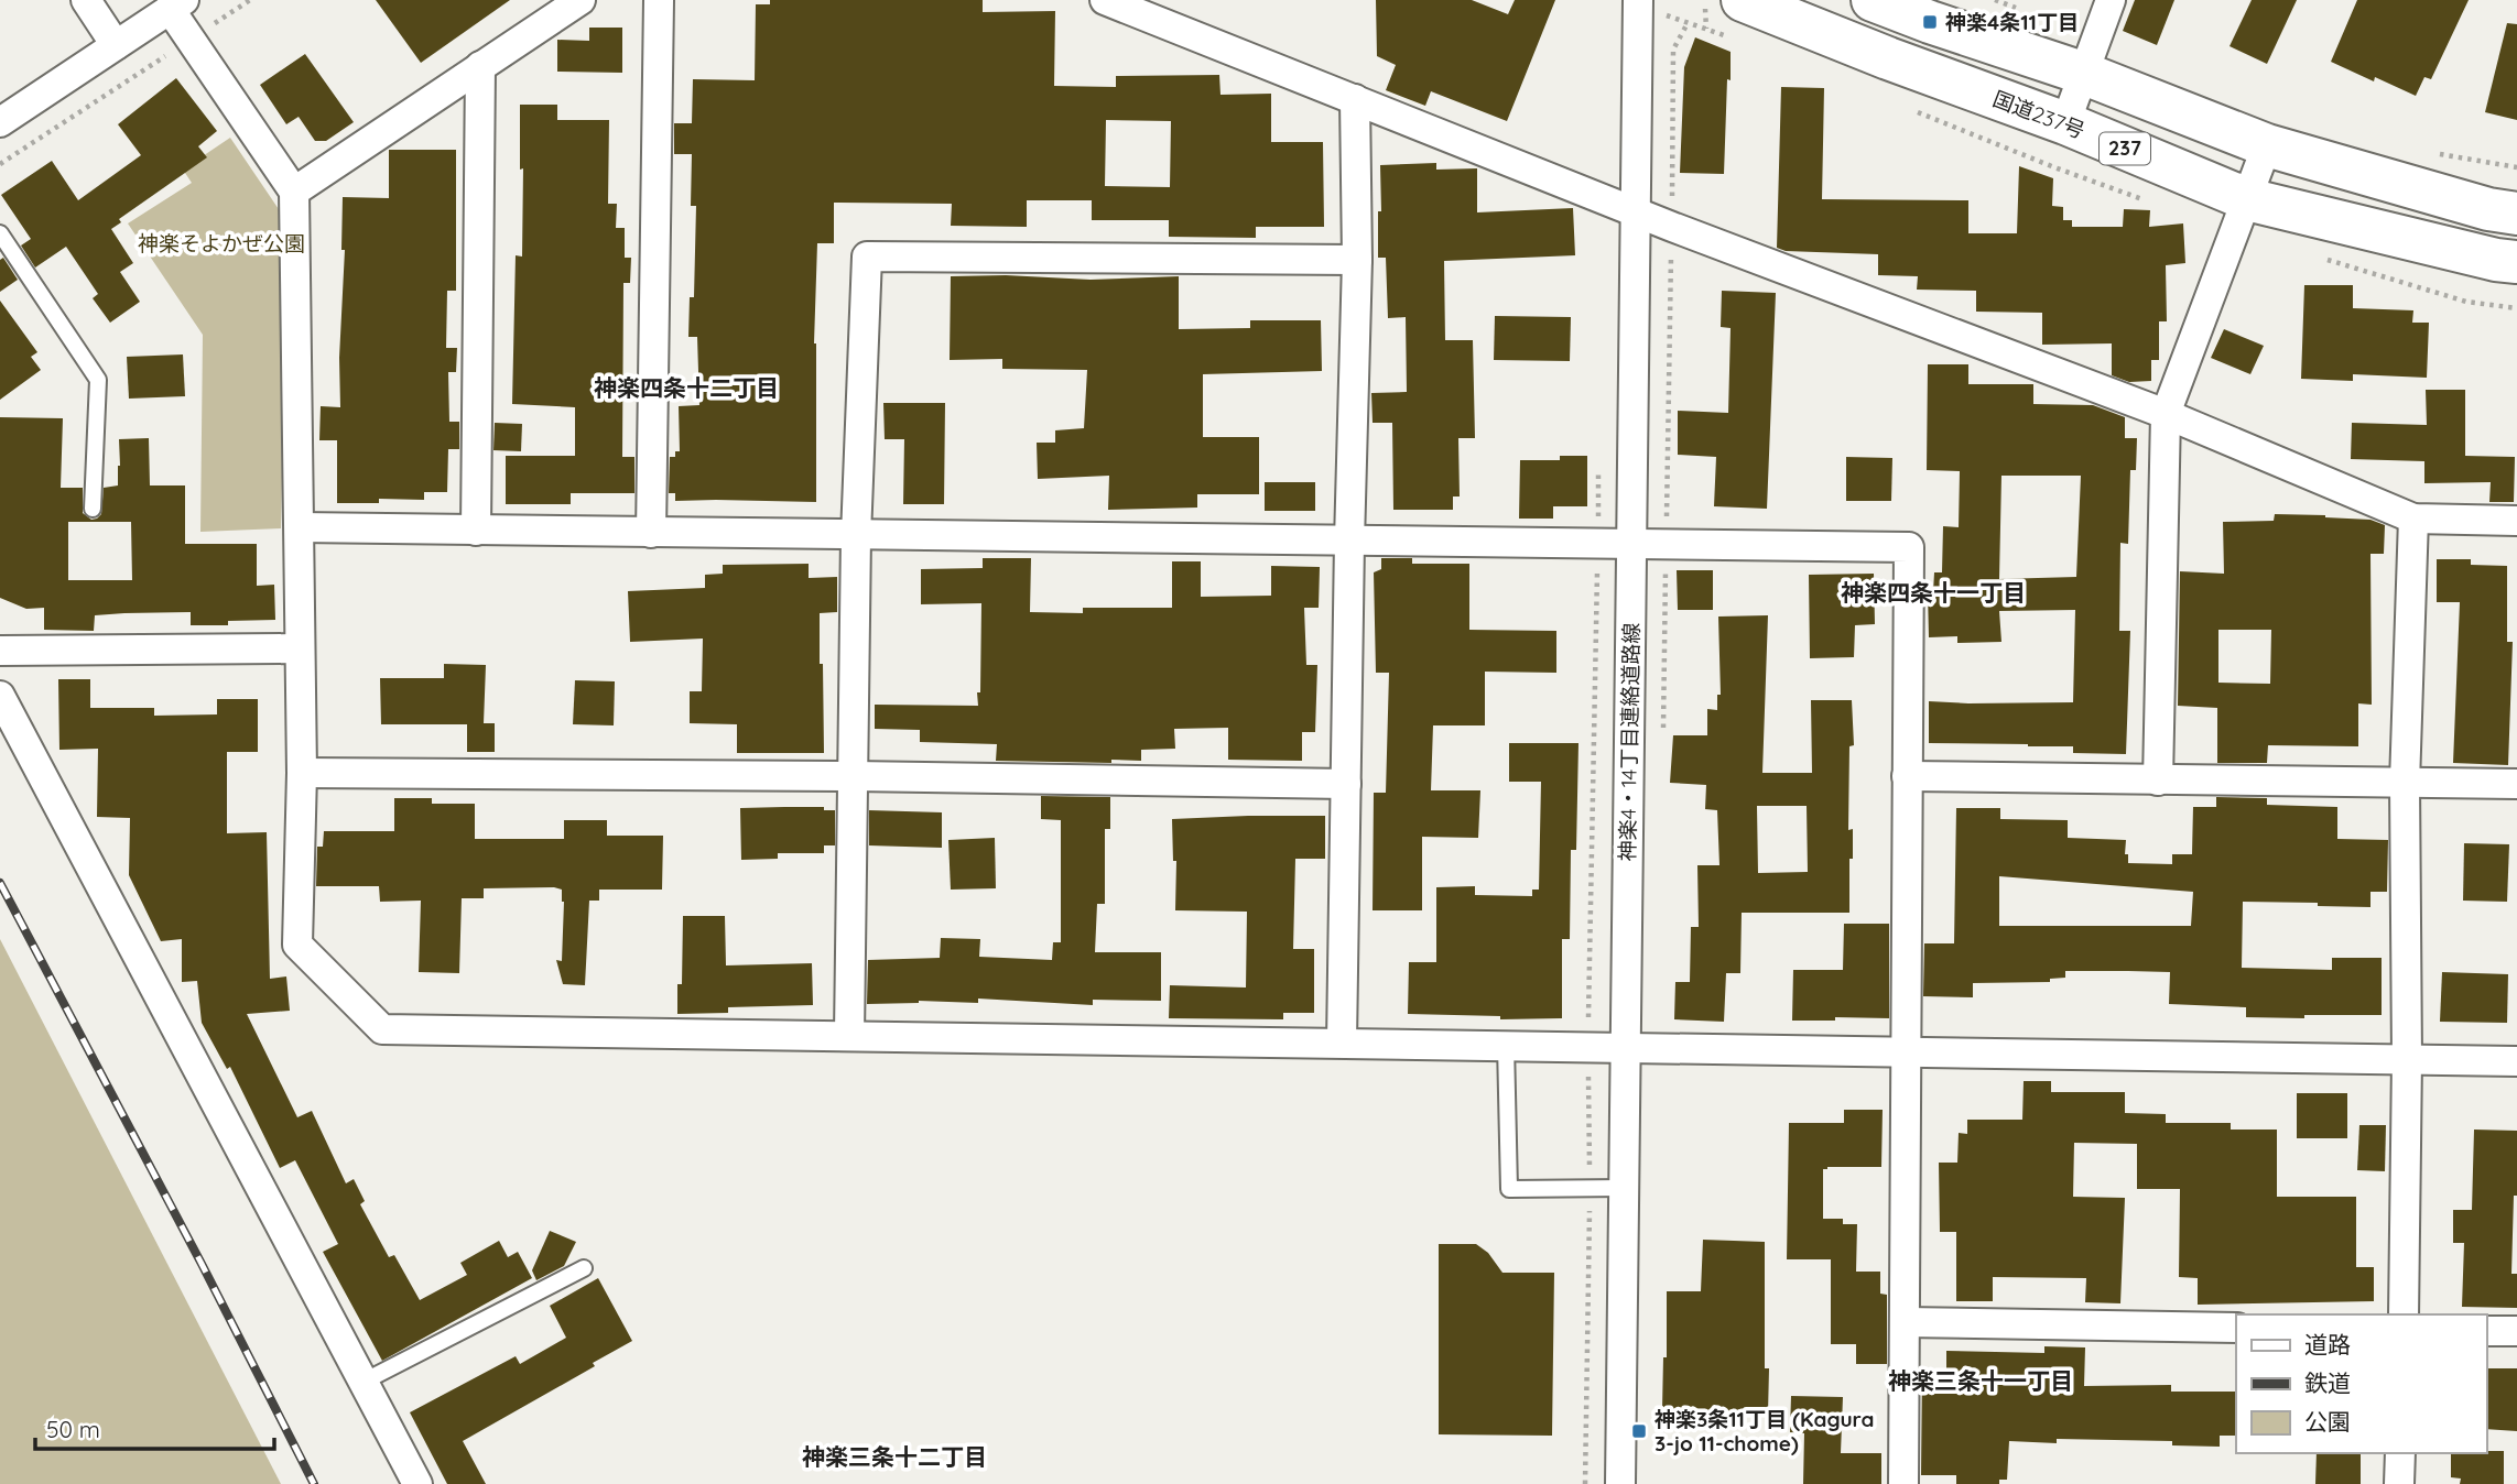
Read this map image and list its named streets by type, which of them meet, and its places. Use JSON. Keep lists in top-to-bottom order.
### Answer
{
  "streets": {
    "highway": ["国道237号", "237"],
    "street": ["神楽4・14丁目連絡道路線"]
  },
  "districts": [
    "神楽四条十二丁目",
    "神楽四条十一丁目",
    "神楽三条十一丁目",
    "神楽三条十二丁目"
  ],
  "parks": ["神楽そよかぜ公園"],
  "places": {
    "transit": ["神楽4条11丁目", "神楽3条11丁目 (Kagura 3-jo 11-chome)"]
  },
  "legend": ["道路", "鉄道", "公園"],
  "scale_bar": "50 m"
}
